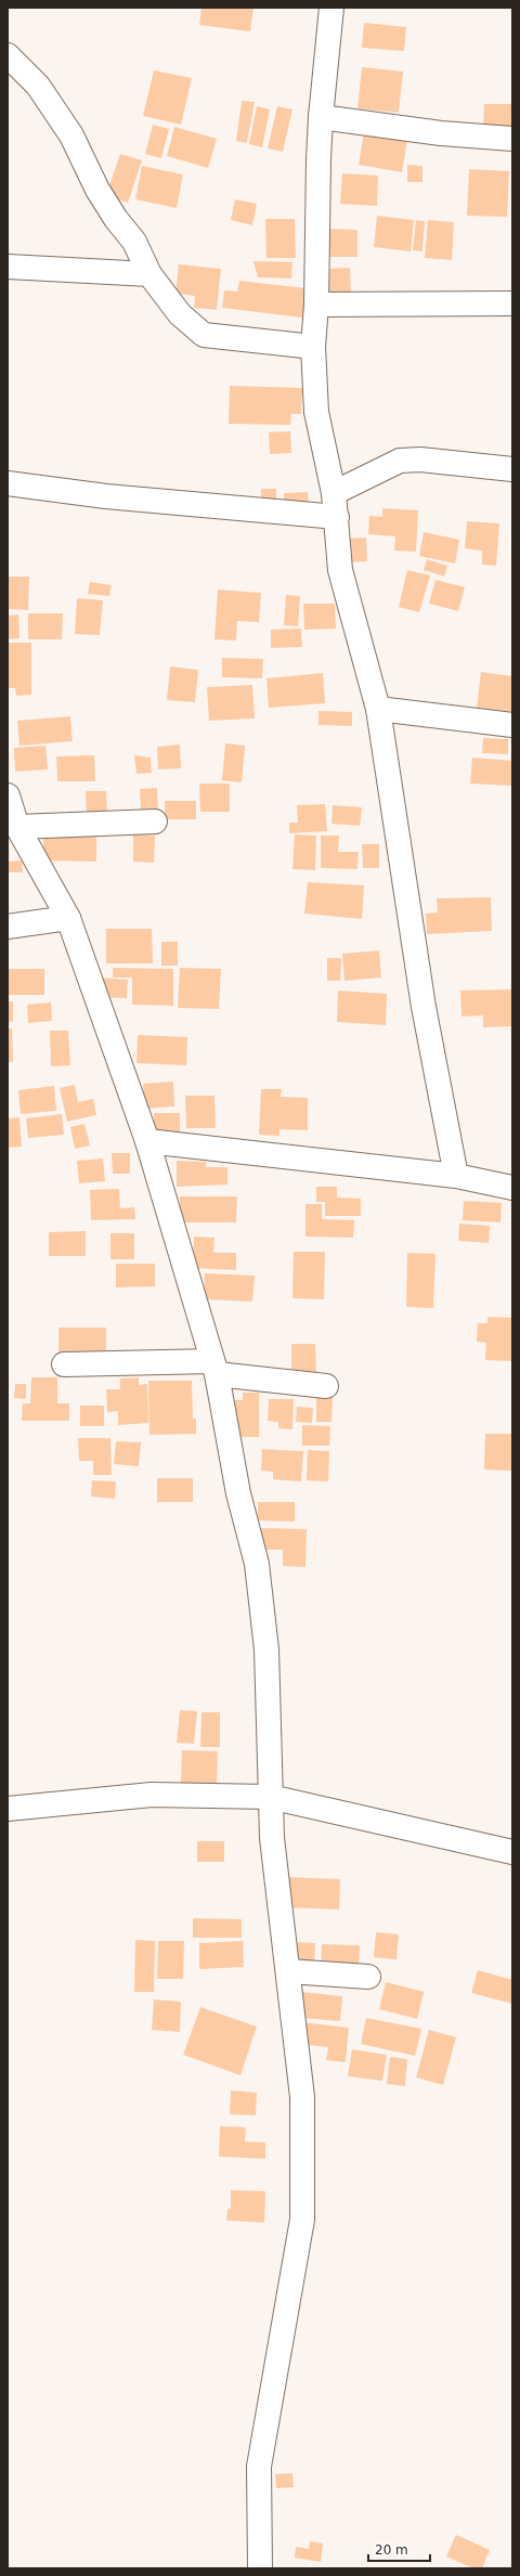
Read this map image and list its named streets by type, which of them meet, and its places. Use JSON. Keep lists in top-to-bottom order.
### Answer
{
  "scale_bar": "20 m"
}
